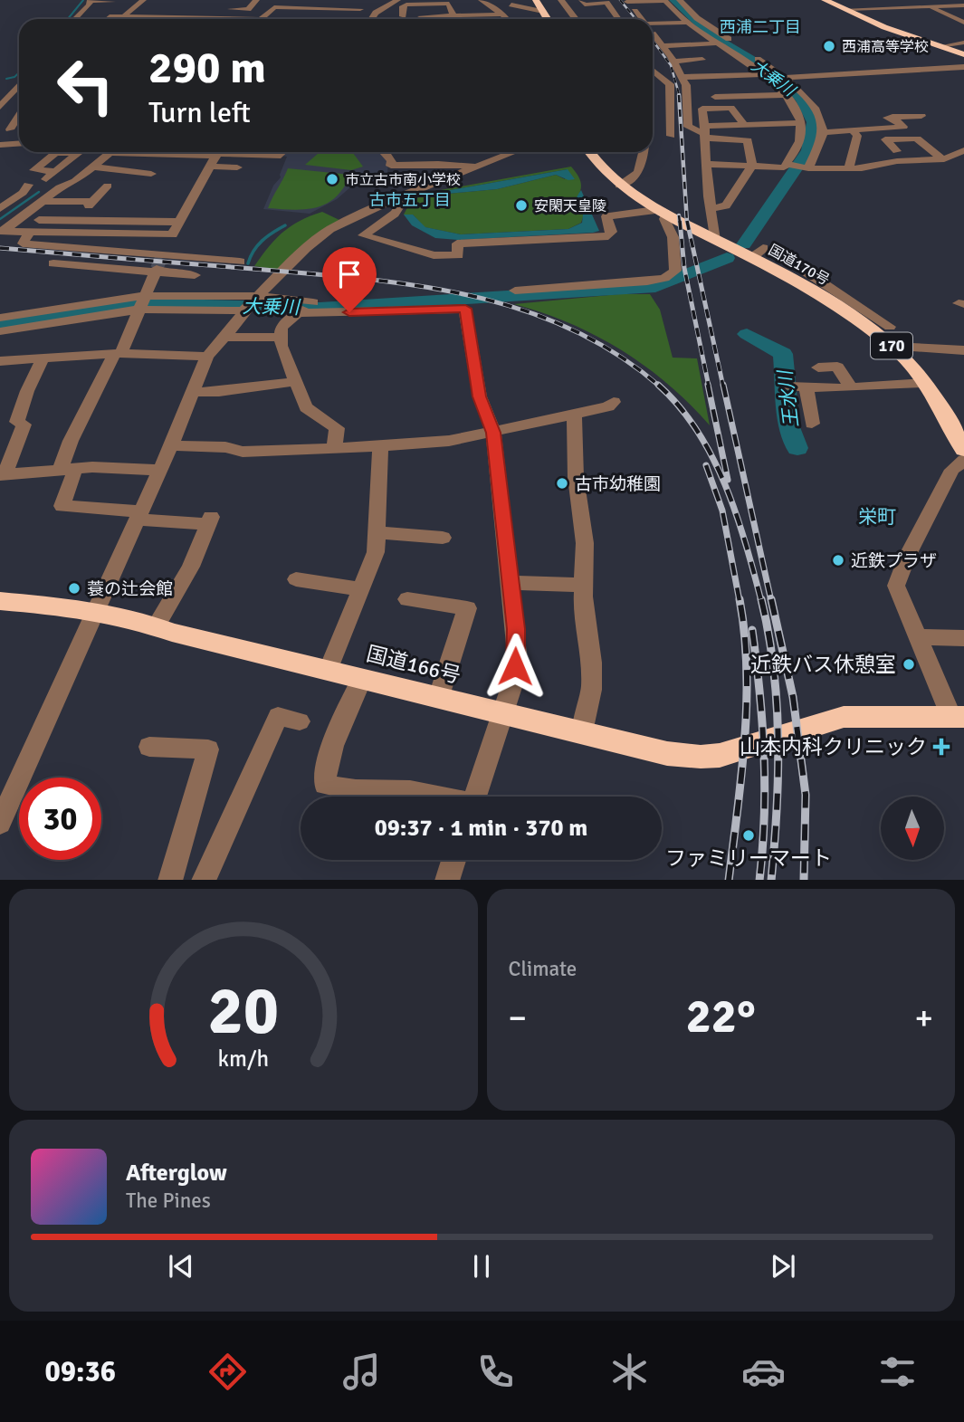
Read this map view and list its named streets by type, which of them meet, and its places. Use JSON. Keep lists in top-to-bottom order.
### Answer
{
  "streets": {
    "highway": ["国道170号", "170", "国道166号"]
  },
  "districts": ["西浦二丁目", "古市五丁目", "栄町"],
  "water": ["大乗川", "王水川"],
  "places": {
    "other": [
      "西浦高等学校",
      "市立古市南小学校",
      "安閑天皇陵",
      "古市幼稚園",
      "近鉄プラザ",
      "蓑の辻会館",
      "近鉄バス休憩室",
      "ファミリーマート"
    ],
    "health": ["山本内科クリニック"]
  },
  "north": "bottom",
  "page": {
    "turn": ["290 m", "Turn left"],
    "limit": "30",
    "trip": "09:37 · 1 min · 370 m",
    "tile": "Climate",
    "heat": ["−", "22°", "+"],
    "song": ["Afterglow", "The Pines"],
    "tabs": "09:36",
    "gauge": ["20", "km/h"]
  }
}
